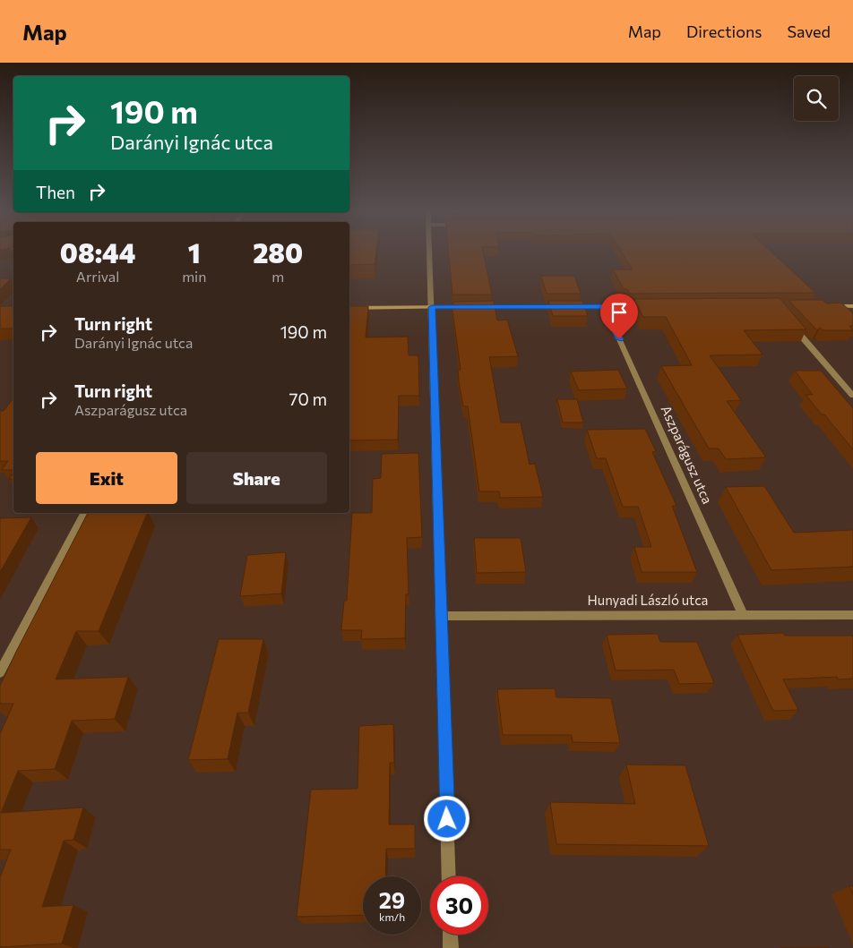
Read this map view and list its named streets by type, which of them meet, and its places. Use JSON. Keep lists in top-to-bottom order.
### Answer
{
  "streets": {
    "street": ["Aszparágusz utca", "Hunyadi László utca"]
  },
  "crossings": [
    ["Aszparágusz utca", "Hunyadi László utca"]
  ],
  "page": {
    "header": "Map",
    "nav": ["Map", "Directions", "Saved"],
    "turn": ["190 m", "Darányi Ignác utca"],
    "then": "Then",
    "eta": [
      "08:44",
      "Arrival",
      "1",
      "min",
      "280",
      "m"
    ],
    "list": [
      {
        "name": "Turn right",
        "note": "Darányi Ignác utca",
        "value": "190 m"
      },
      {
        "name": "Turn right",
        "note": "Aszparágusz utca",
        "value": "70 m"
      }
    ],
    "buttons": ["Exit", "Share"],
    "speed": "29 km/h",
    "limit": "30"
  }
}
